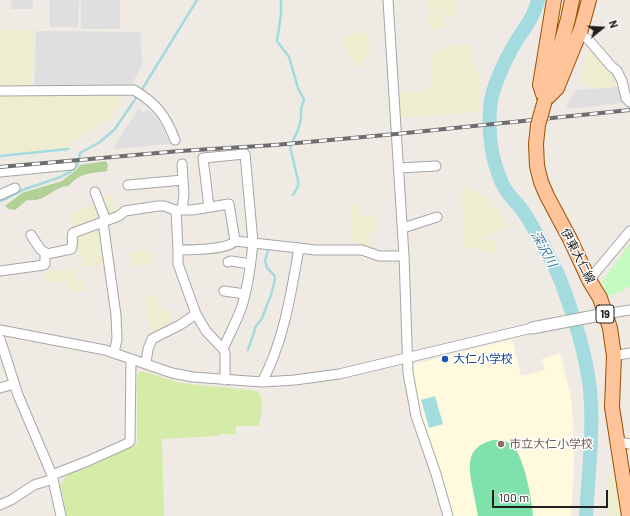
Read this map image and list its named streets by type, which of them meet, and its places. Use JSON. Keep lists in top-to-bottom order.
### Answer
{
  "streets": {
    "main road": ["伊東大仁線", "19"]
  },
  "water": ["深沢川"],
  "places": ["大仁小学校", "市立大仁小学校"],
  "scale_bar": "100 m",
  "north": "right"
}
